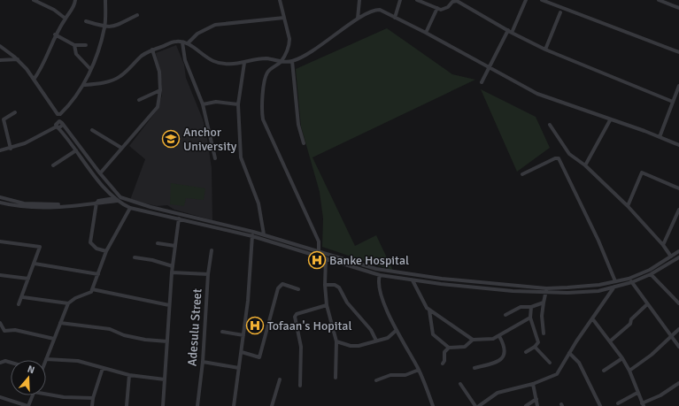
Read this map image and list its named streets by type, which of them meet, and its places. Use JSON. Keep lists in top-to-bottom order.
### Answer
{
  "streets": {
    "street": ["Adesulu Street"]
  },
  "places": {
    "school or university": ["Anchor University"],
    "hospital": ["Banke Hospital", "Tofaan's Hopital"]
  },
  "north": "top"
}
